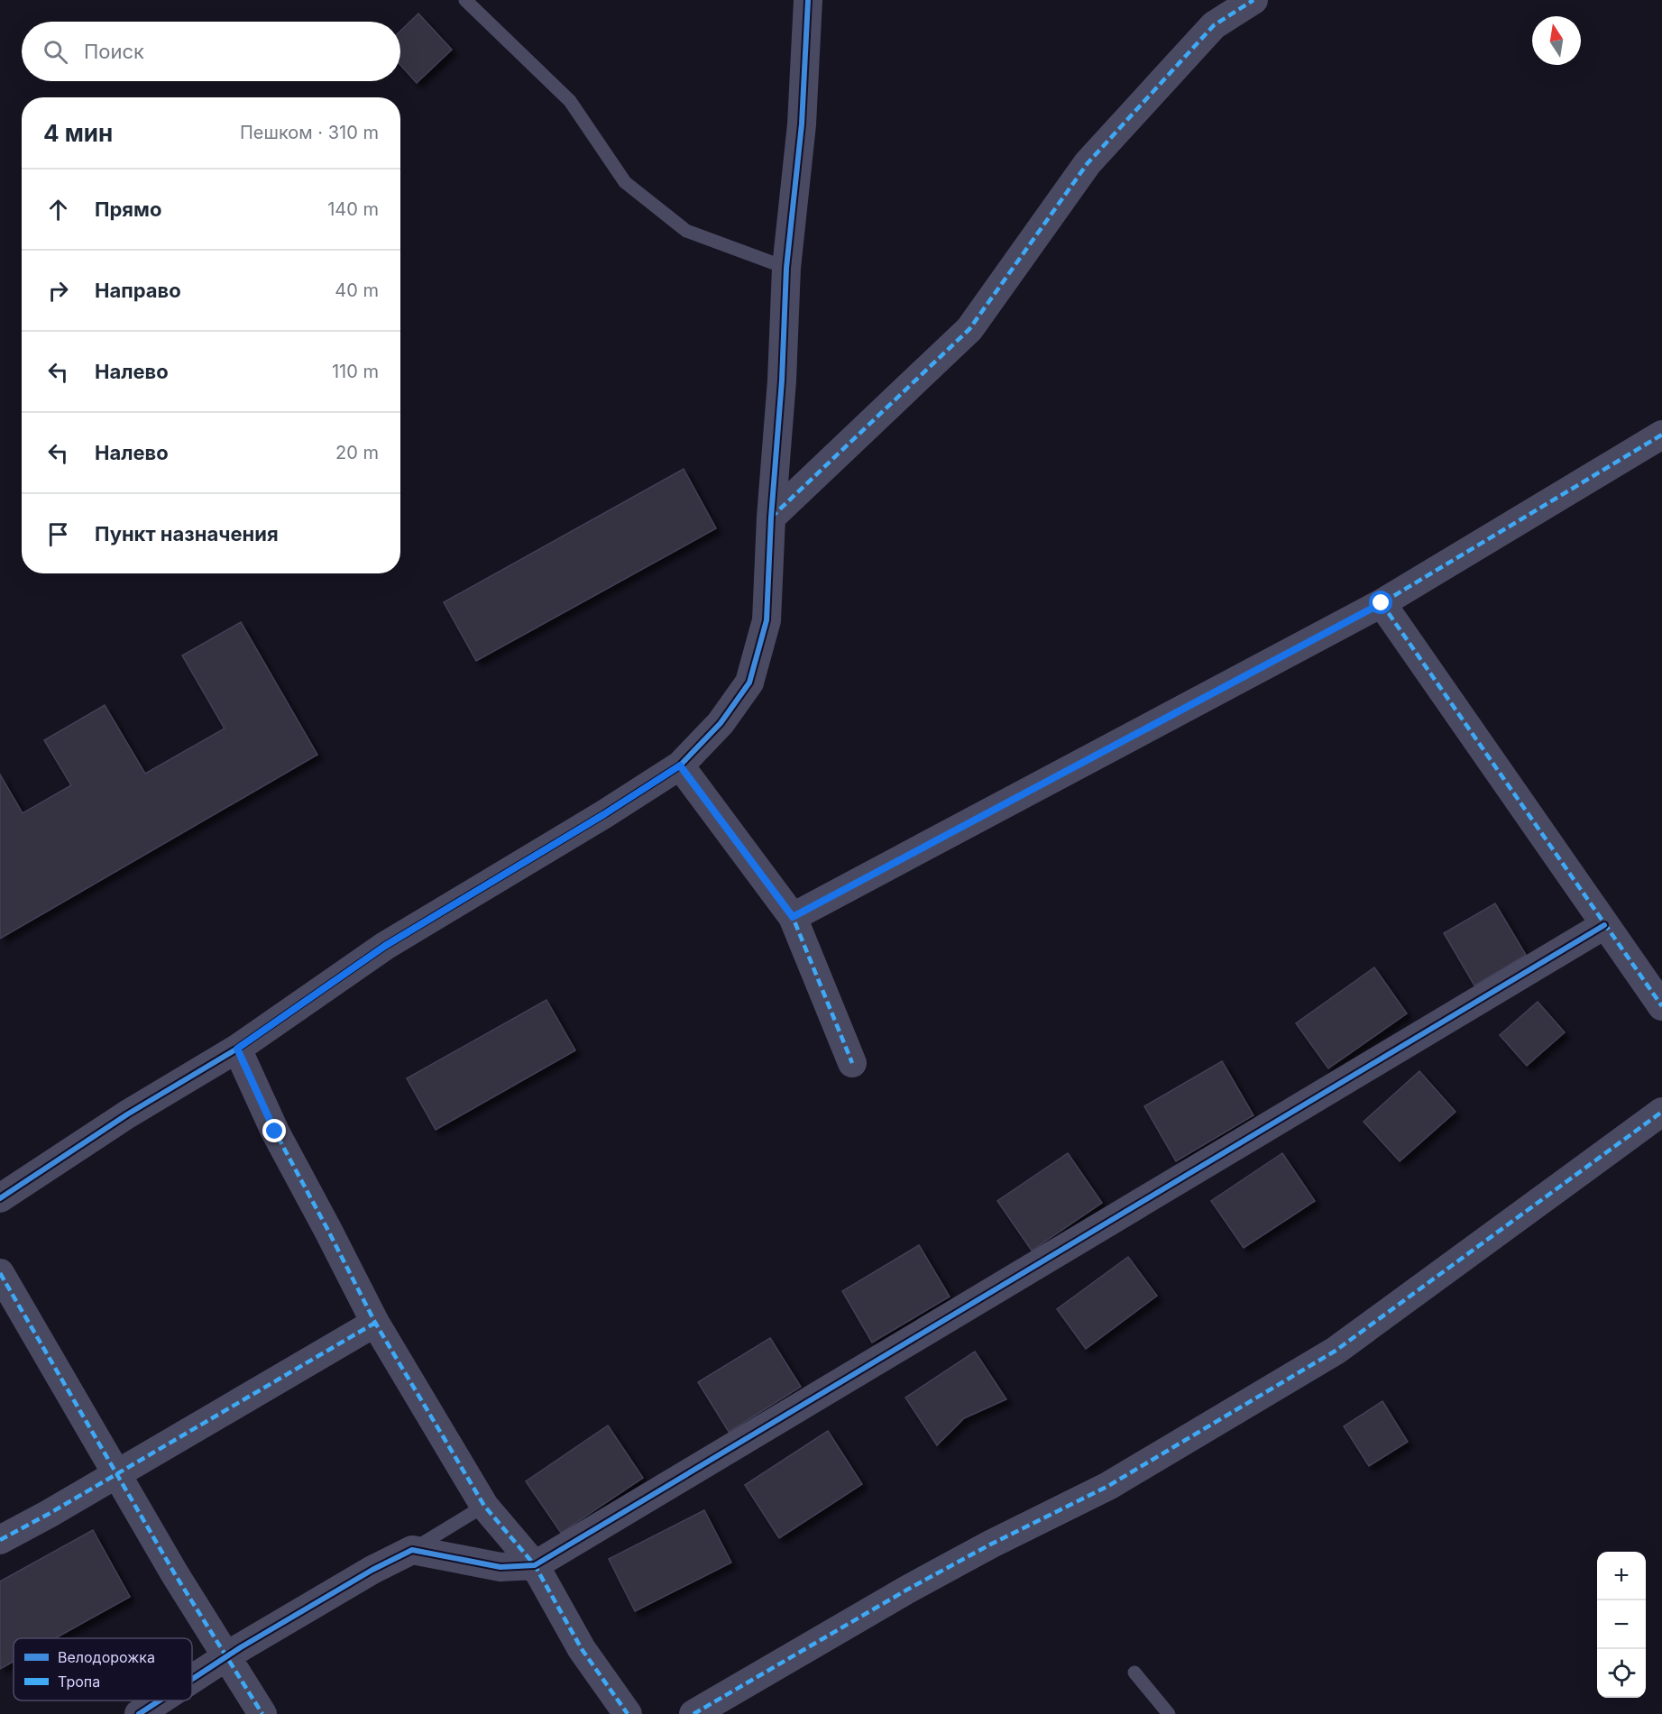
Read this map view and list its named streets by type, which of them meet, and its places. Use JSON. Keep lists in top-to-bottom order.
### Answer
{
  "legend": ["Велодорожка", "Тропа"],
  "north": "top",
  "page": {
    "search": "Поиск",
    "heading": ["4 мин", "Пешком · 310 m"],
    "list": [
      ["Прямо", "140 m"],
      ["Направо", "40 m"],
      ["Налево", "110 m"],
      ["Налево", "20 m"],
      "Пункт назначения"
    ],
    "map_buttons": ["+", "−"]
  }
}
